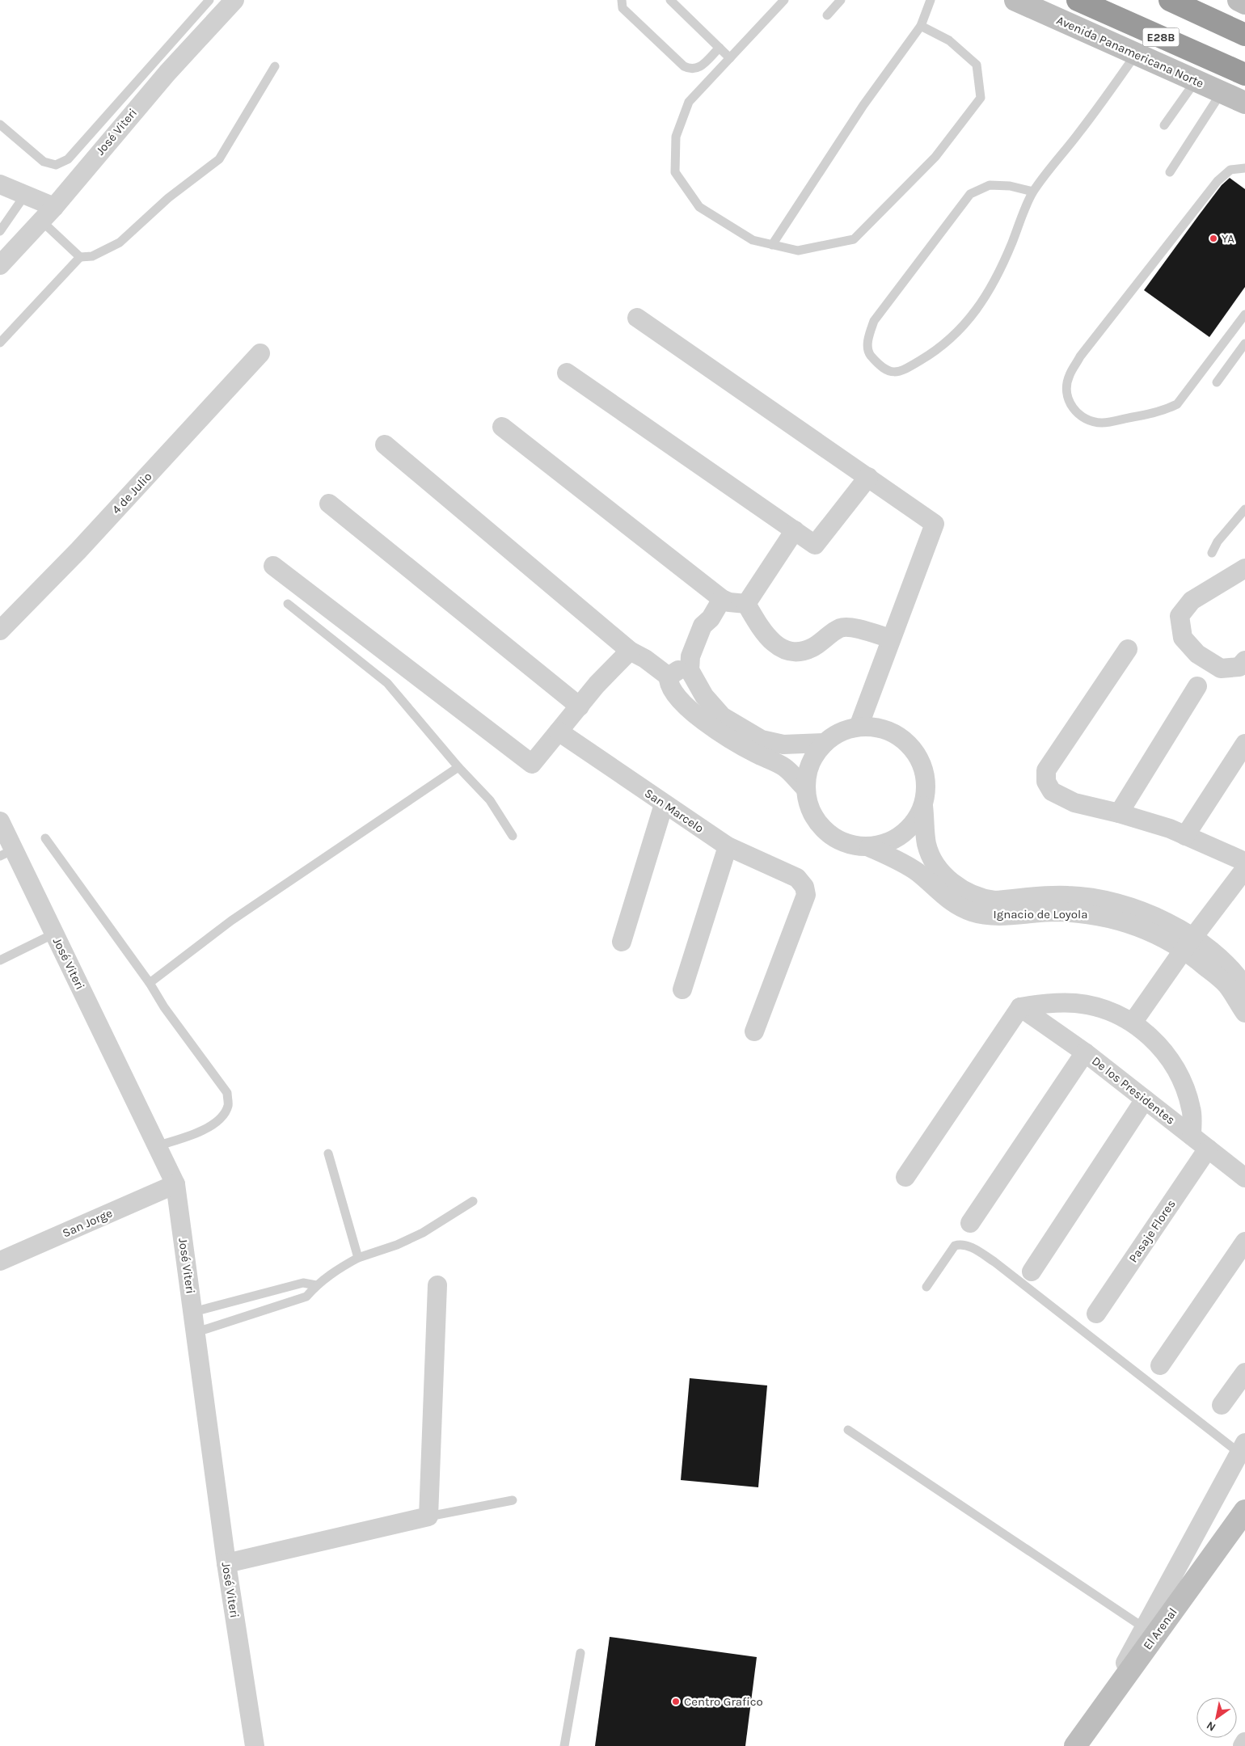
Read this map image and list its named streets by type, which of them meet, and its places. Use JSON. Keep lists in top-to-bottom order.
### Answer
{
  "streets": {
    "highway": ["E28B"],
    "street": [
      "Avenida Panamericana Norte",
      "José Viteri",
      "4 de Julio",
      "San Marcelo",
      "Ignacio de Loyola",
      "De los Presidentes",
      "San Jorge",
      "Pasaje Flores",
      "El Arenal"
    ]
  },
  "crossings": [
    ["José Viteri", "San Jorge"],
    ["De los Presidentes", "Pasaje Flores"]
  ],
  "places": ["YA", "Centro Grafico"],
  "north": "bottom left"
}
